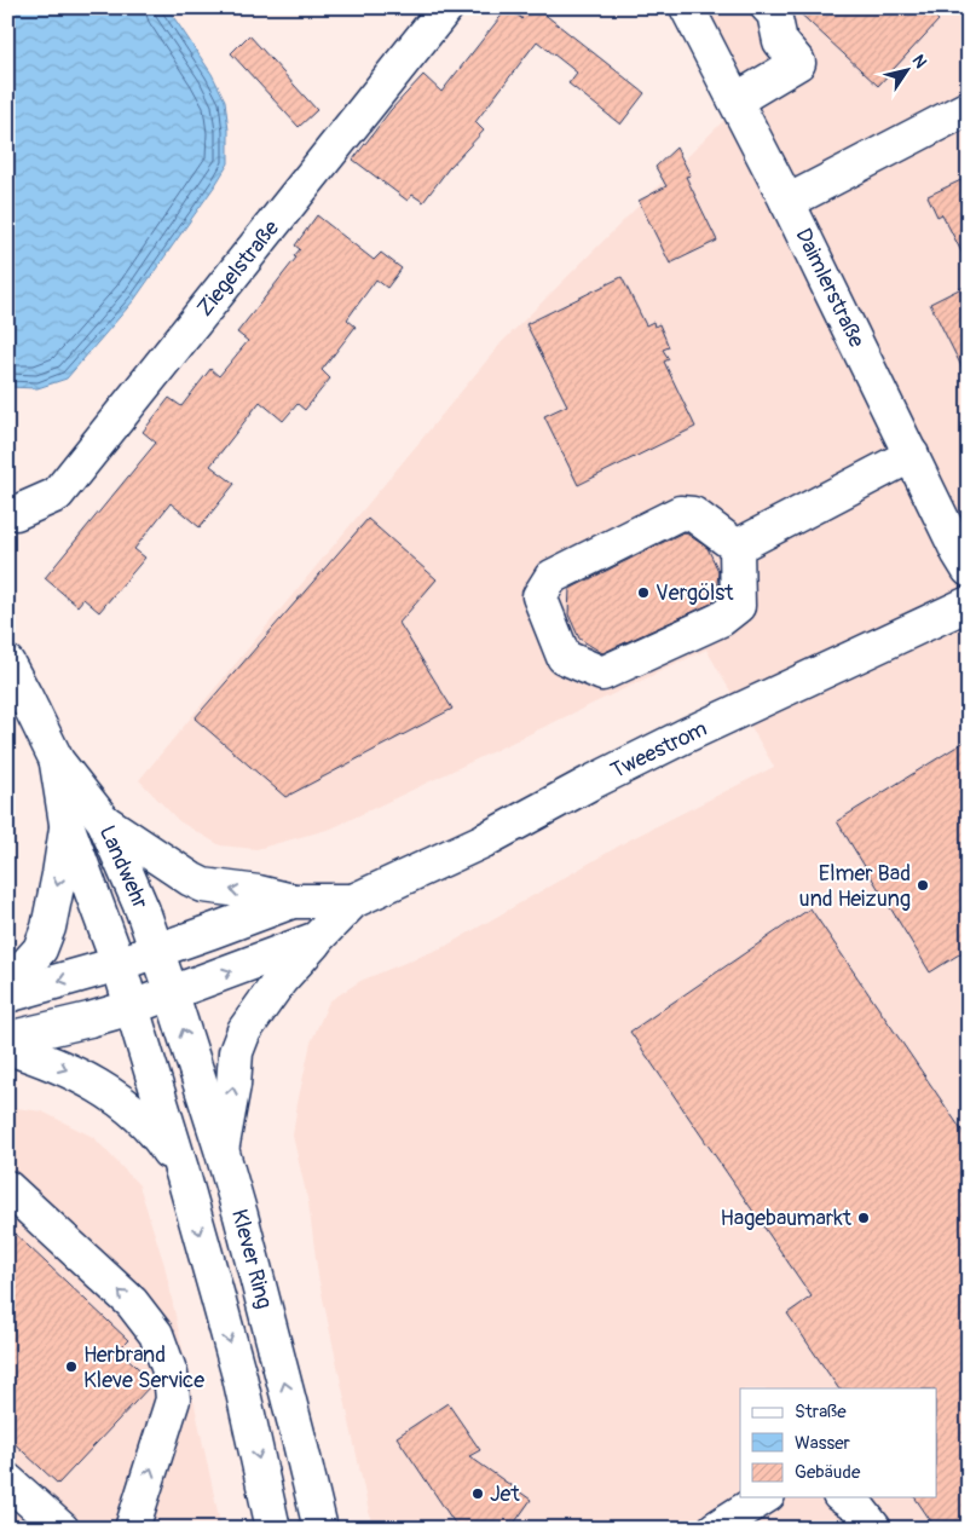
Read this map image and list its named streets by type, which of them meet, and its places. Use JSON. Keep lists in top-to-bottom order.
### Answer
{
  "streets": {
    "main road": [
      "Ziegelstraße",
      "Daimlerstraße",
      "Tweestrom",
      "Landwehr",
      "Klever Ring"
    ]
  },
  "crossings": [
    ["Tweestrom", "Landwehr"],
    ["Tweestrom", "Klever Ring"],
    ["Landwehr", "Klever Ring"]
  ],
  "places": [
    "Vergölst",
    "Elmer Bad und Heizung",
    "Hagebaumarkt",
    "Herbrand Kleve Service",
    "Jet"
  ],
  "legend": ["Straße", "Wasser", "Gebäude"],
  "north": "top right"
}
